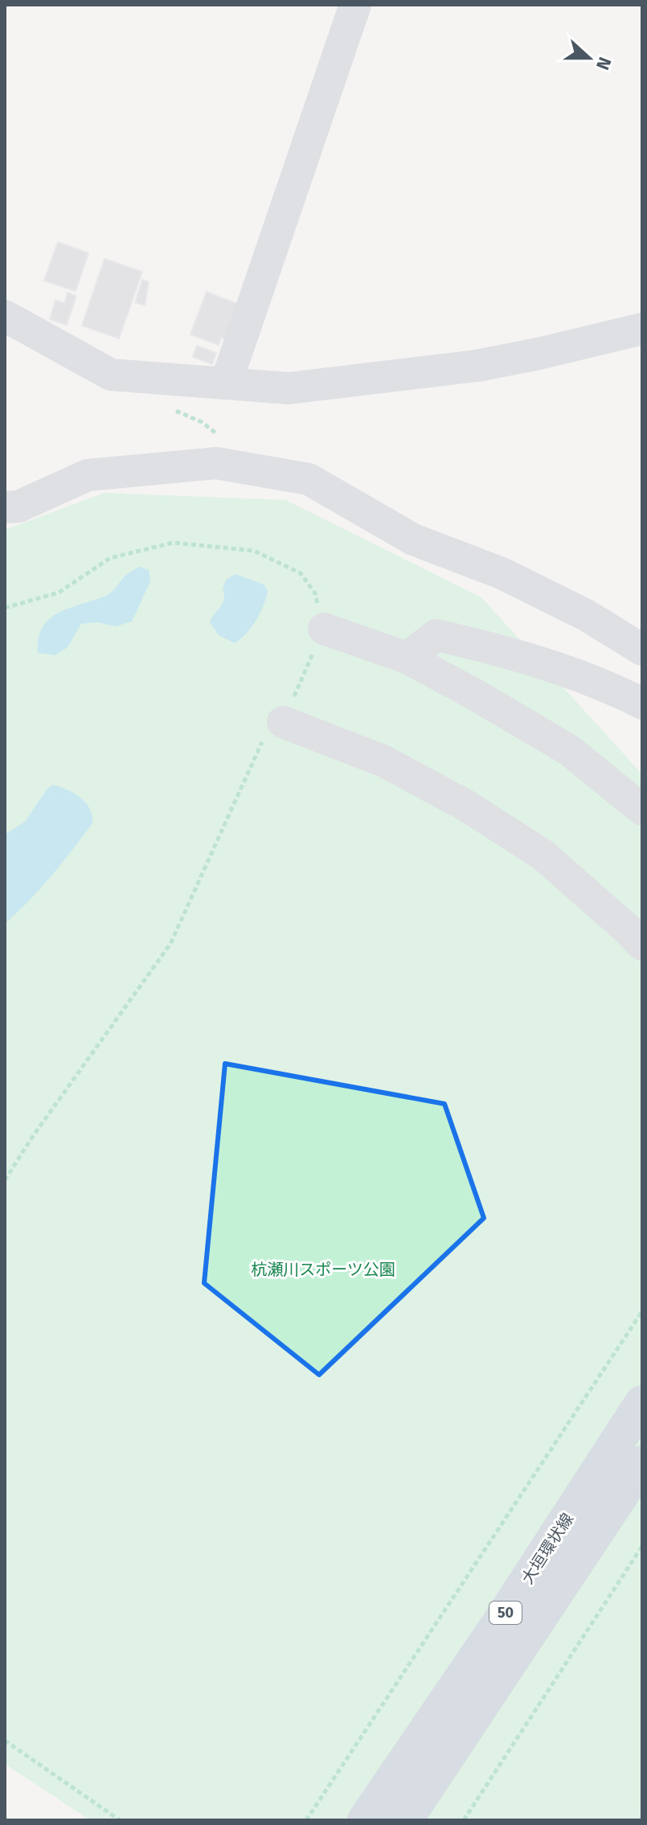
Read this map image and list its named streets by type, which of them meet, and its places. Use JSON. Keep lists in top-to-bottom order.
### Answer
{
  "streets": {
    "main road": ["大垣環状線", "50"]
  },
  "parks": ["杭瀬川スポーツ公園"],
  "north": "right"
}
